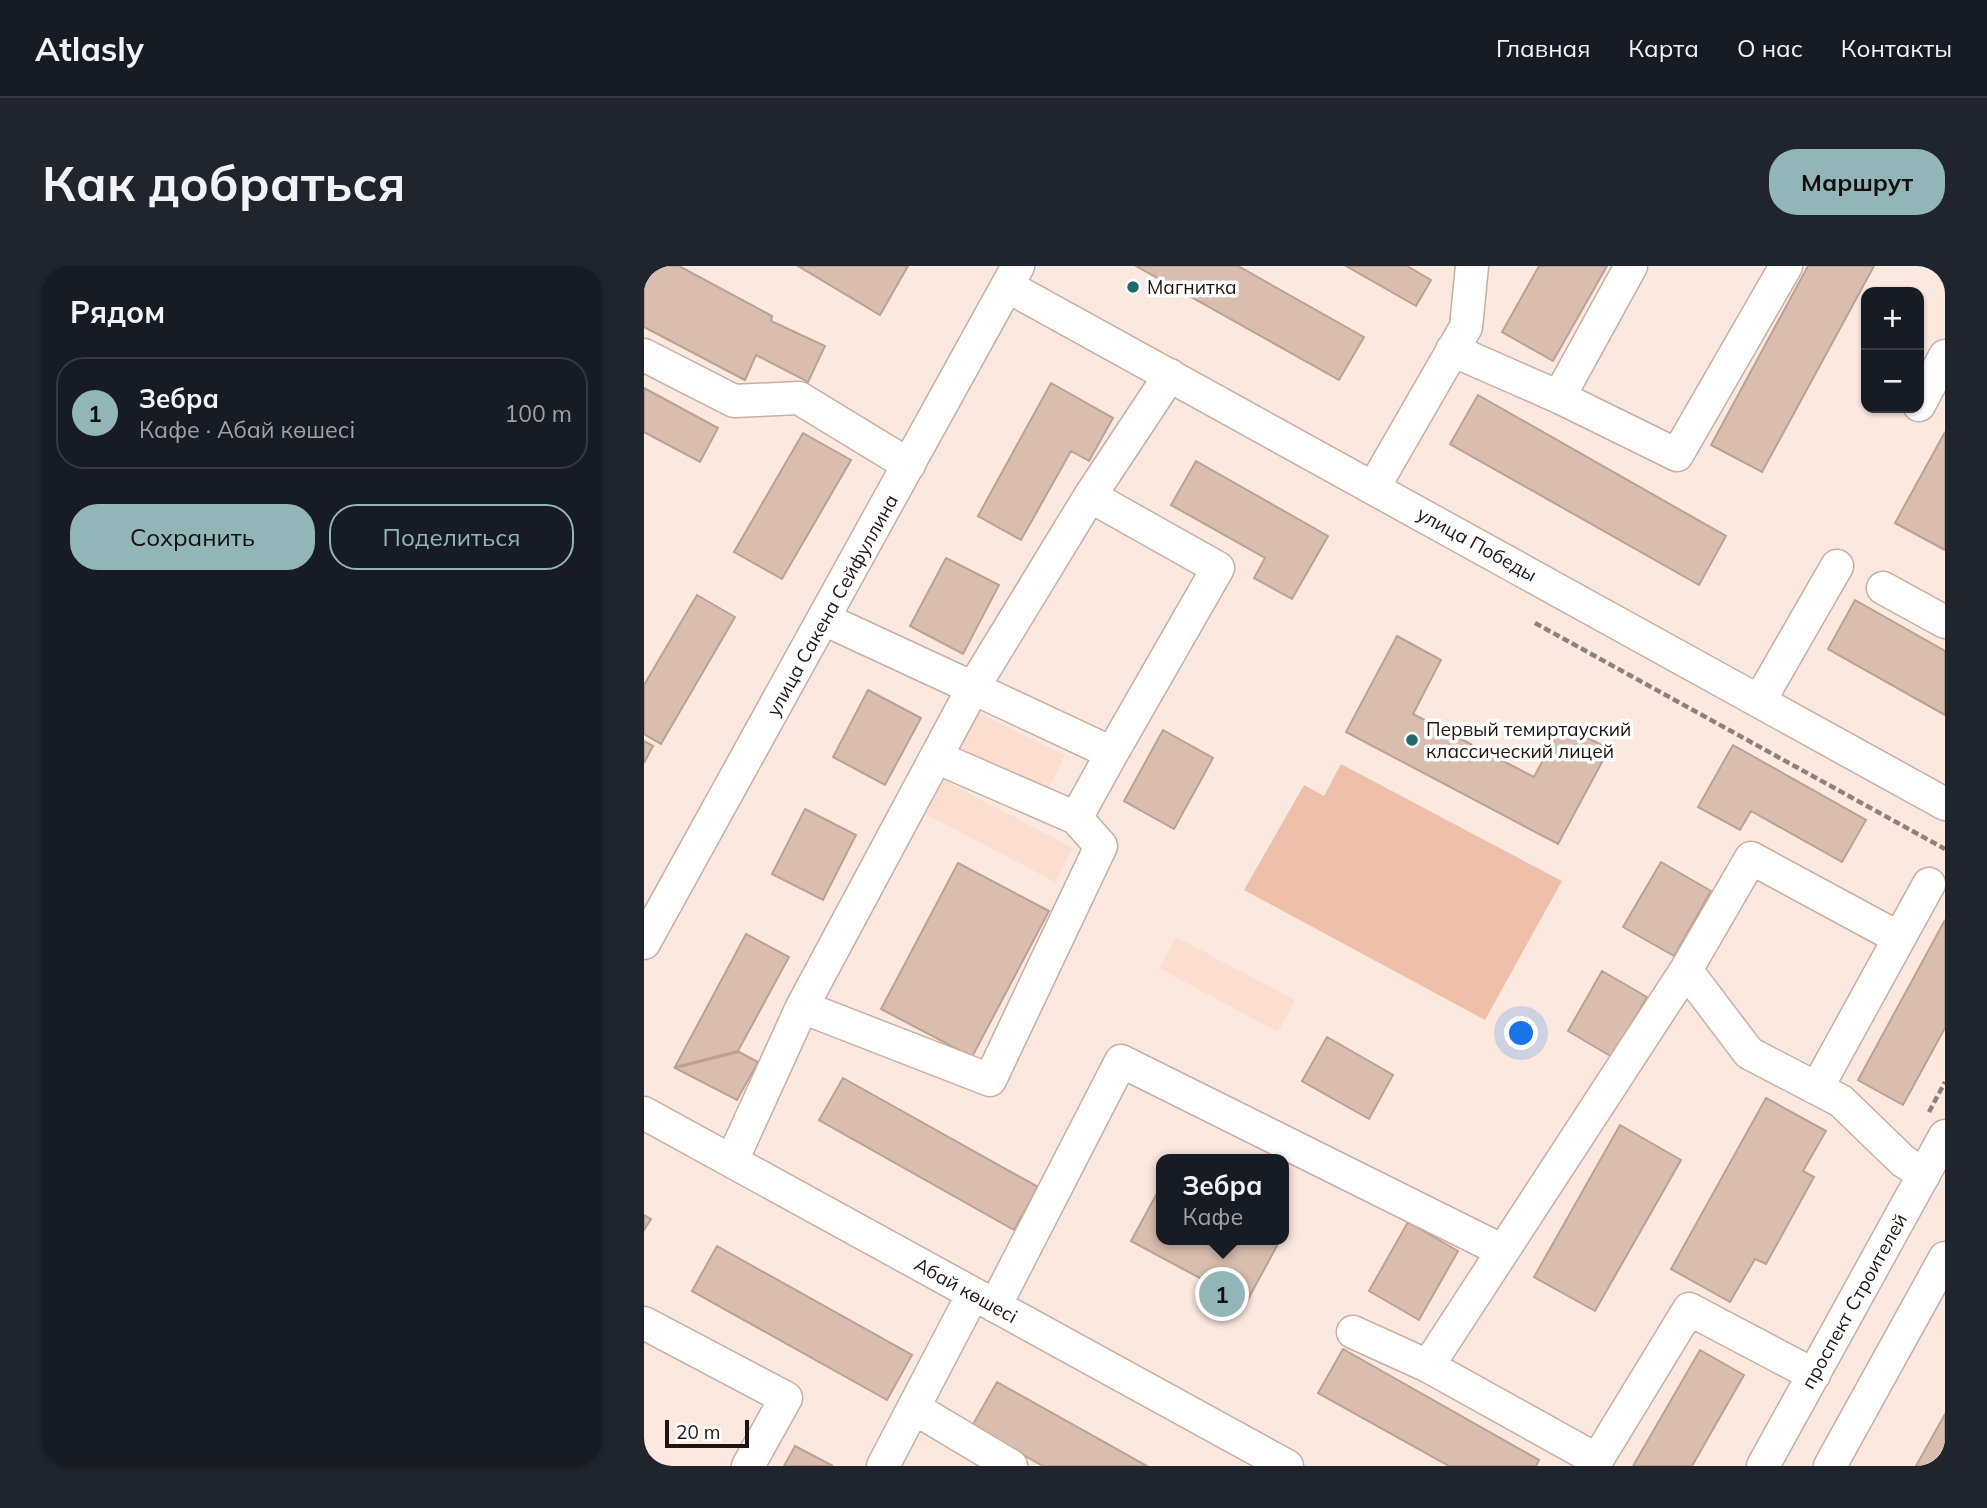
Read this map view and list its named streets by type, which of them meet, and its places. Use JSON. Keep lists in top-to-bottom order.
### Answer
{
  "streets": {
    "street": [
      "улица Победы",
      "улица Сакена Сейфуллина",
      "Абай көшесі",
      "проспект Строителей"
    ]
  },
  "crossings": [
    ["улица Победы", "улица Сакена Сейфуллина"]
  ],
  "places": ["Магнитка", "Первый темиртауский классический лицей"],
  "scale_bar": "20 m",
  "page": {
    "header": "Atlasly",
    "nav": [
      "Главная",
      "Карта",
      "О нас",
      "Контакты"
    ],
    "buttons": [
      "Маршрут",
      ["Сохранить", "Поделиться"]
    ],
    "title": "Как добраться",
    "heading": "Рядом",
    "map_buttons": ["+", "−"],
    "list": [
      {
        "mark": "1",
        "name": "Зебра",
        "note": "Кафе · Абай көшесі",
        "value": "100 m"
      }
    ],
    "popup": ["Зебра", "Кафе"],
    "pins": "1",
    "scale": "20 m"
  }
}
